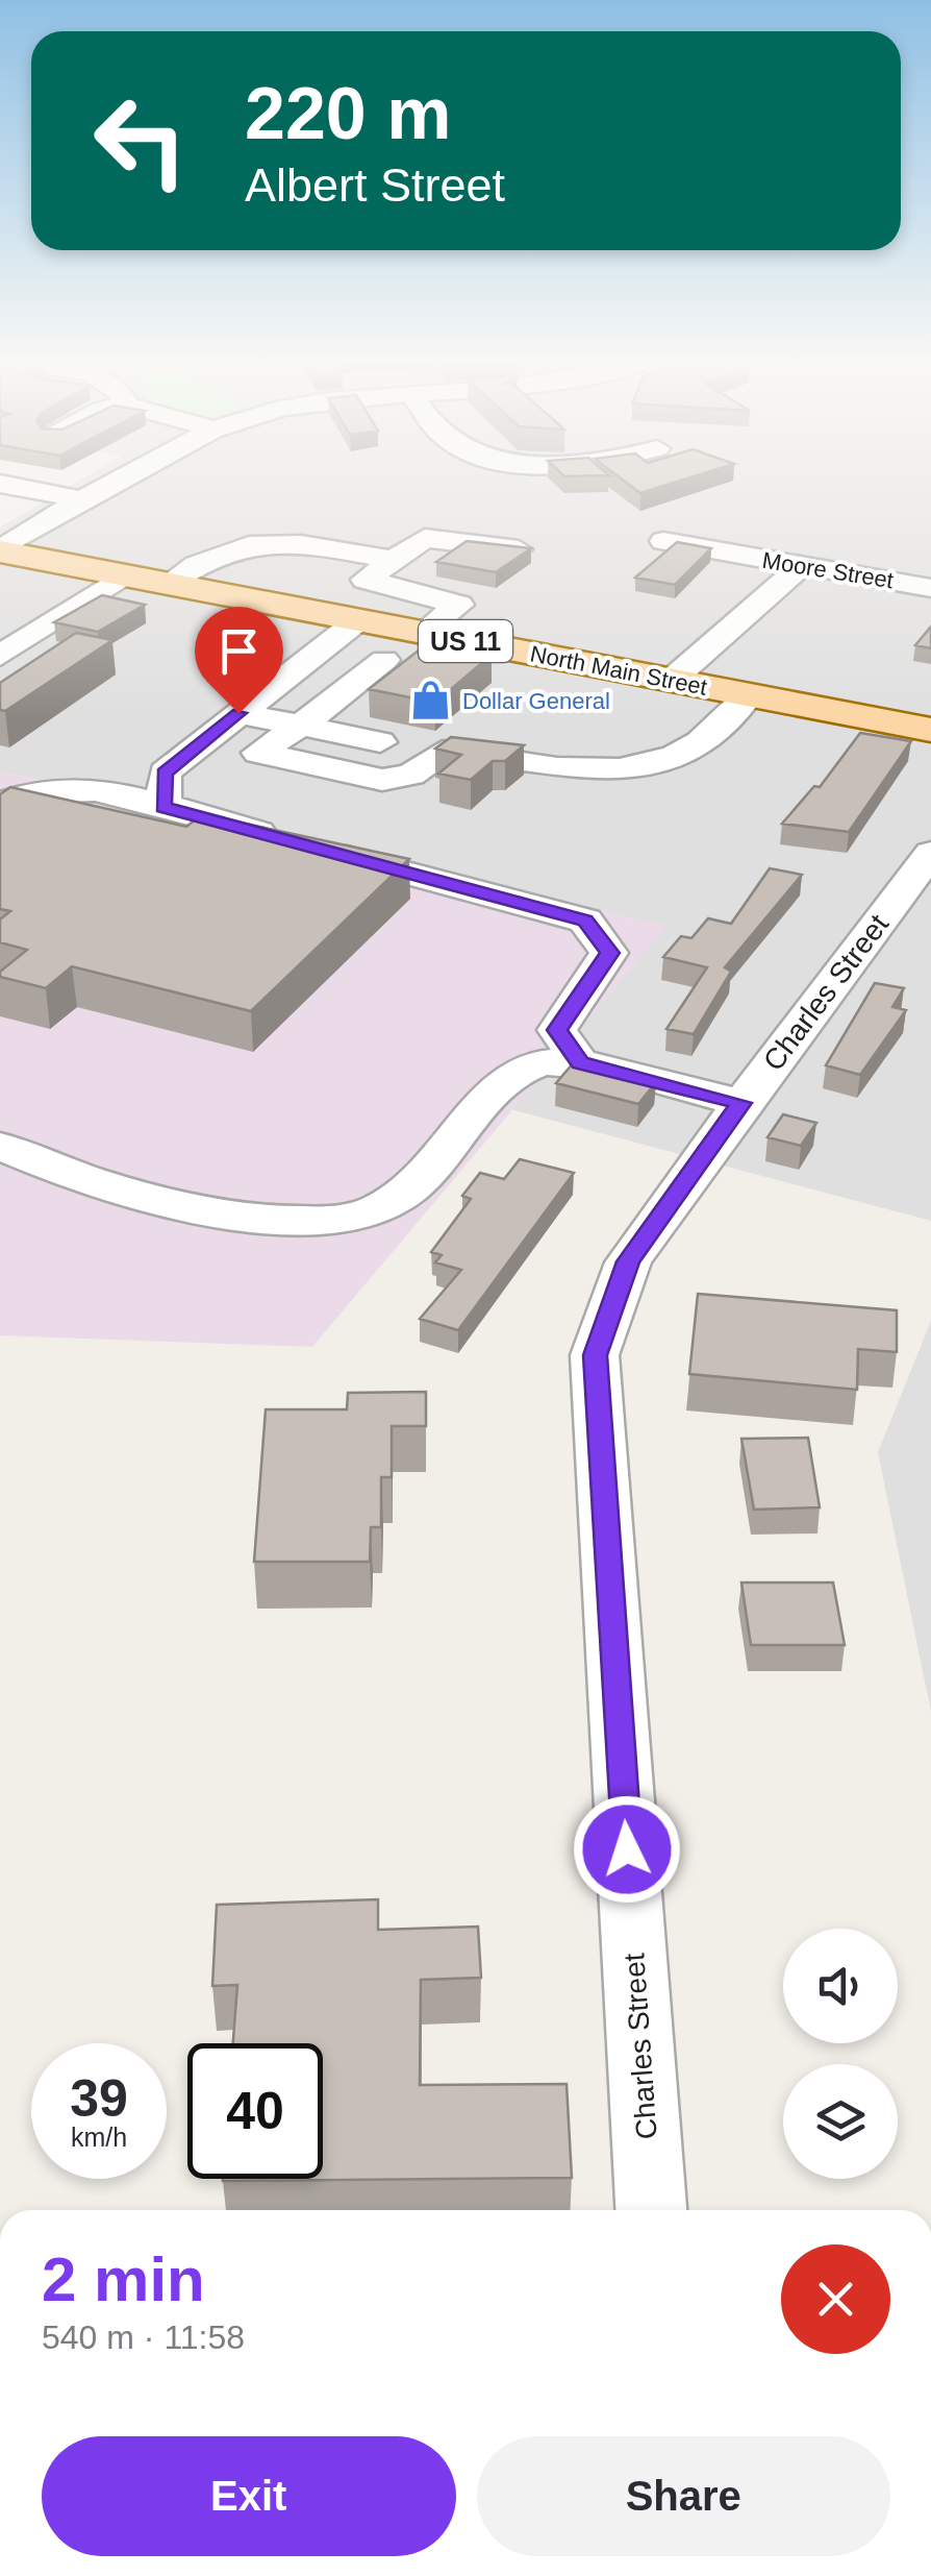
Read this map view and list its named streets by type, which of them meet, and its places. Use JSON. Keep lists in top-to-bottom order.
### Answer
{
  "streets": {
    "main road": ["US 11", "North Main Street"],
    "street": ["Moore Street", "Charles Street"]
  },
  "places": {
    "shop": ["Dollar General"]
  },
  "page": {
    "turn": ["220 m", "Albert Street"],
    "speed": "39 km/h",
    "limit": "40",
    "heading": ["2 min", "540 m · 11:58"],
    "buttons": ["Exit", "Share"]
  }
}
